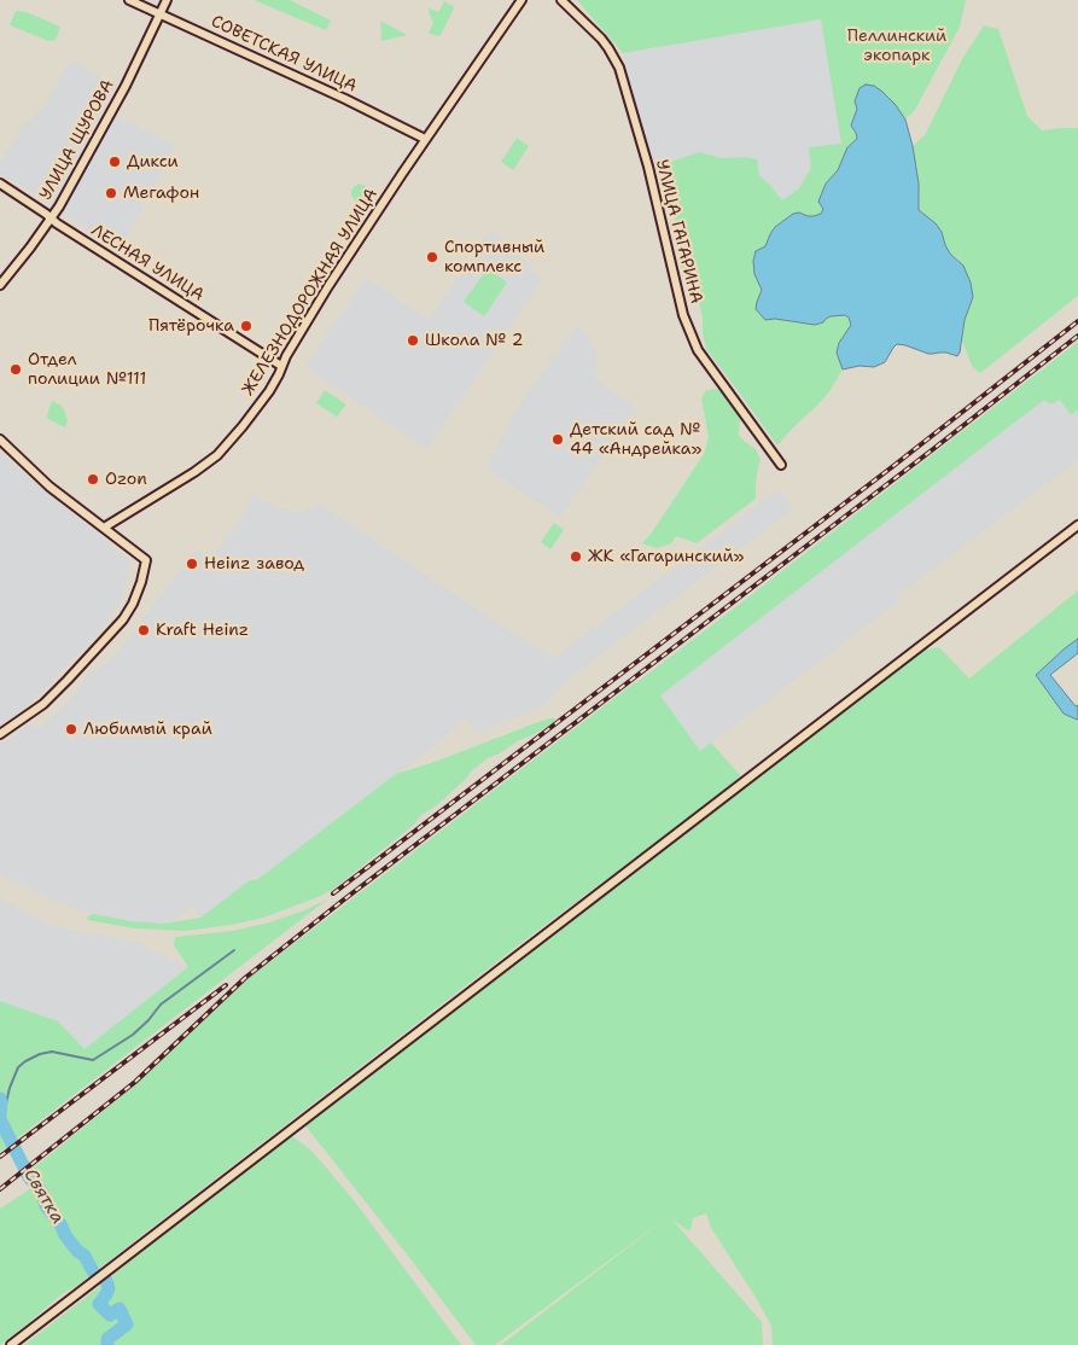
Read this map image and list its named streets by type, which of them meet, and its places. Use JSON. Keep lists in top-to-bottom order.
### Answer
{
  "streets": {
    "street": [
      "СОВЕТСКАЯ УЛИЦА",
      "УЛИЦА ЩУРОВА",
      "УЛИЦА ГАГАРИНА",
      "ЛЕСНАЯ УЛИЦА",
      "ЖЕЛЕЗНОДОРОЖНАЯ УЛИЦА"
    ]
  },
  "crossings": [
    ["СОВЕТСКАЯ УЛИЦА", "УЛИЦА ЩУРОВА"],
    ["СОВЕТСКАЯ УЛИЦА", "ЖЕЛЕЗНОДОРОЖНАЯ УЛИЦА"],
    ["УЛИЦА ЩУРОВА", "ЛЕСНАЯ УЛИЦА"],
    ["ЛЕСНАЯ УЛИЦА", "ЖЕЛЕЗНОДОРОЖНАЯ УЛИЦА"]
  ],
  "water": ["Святка"],
  "parks": ["Пеллинский экопарк"],
  "places": [
    "Дикси",
    "Мегафон",
    "Спортивный комплекс",
    "Пятёрочка",
    "Школа № 2",
    "Отдел полиции №111",
    "Детский сад № 44 «Андрейка»",
    "Ozon",
    "ЖК «Гагаринский»",
    "Heinz завод",
    "Kraft Heinz",
    "Любимый край"
  ]
}
